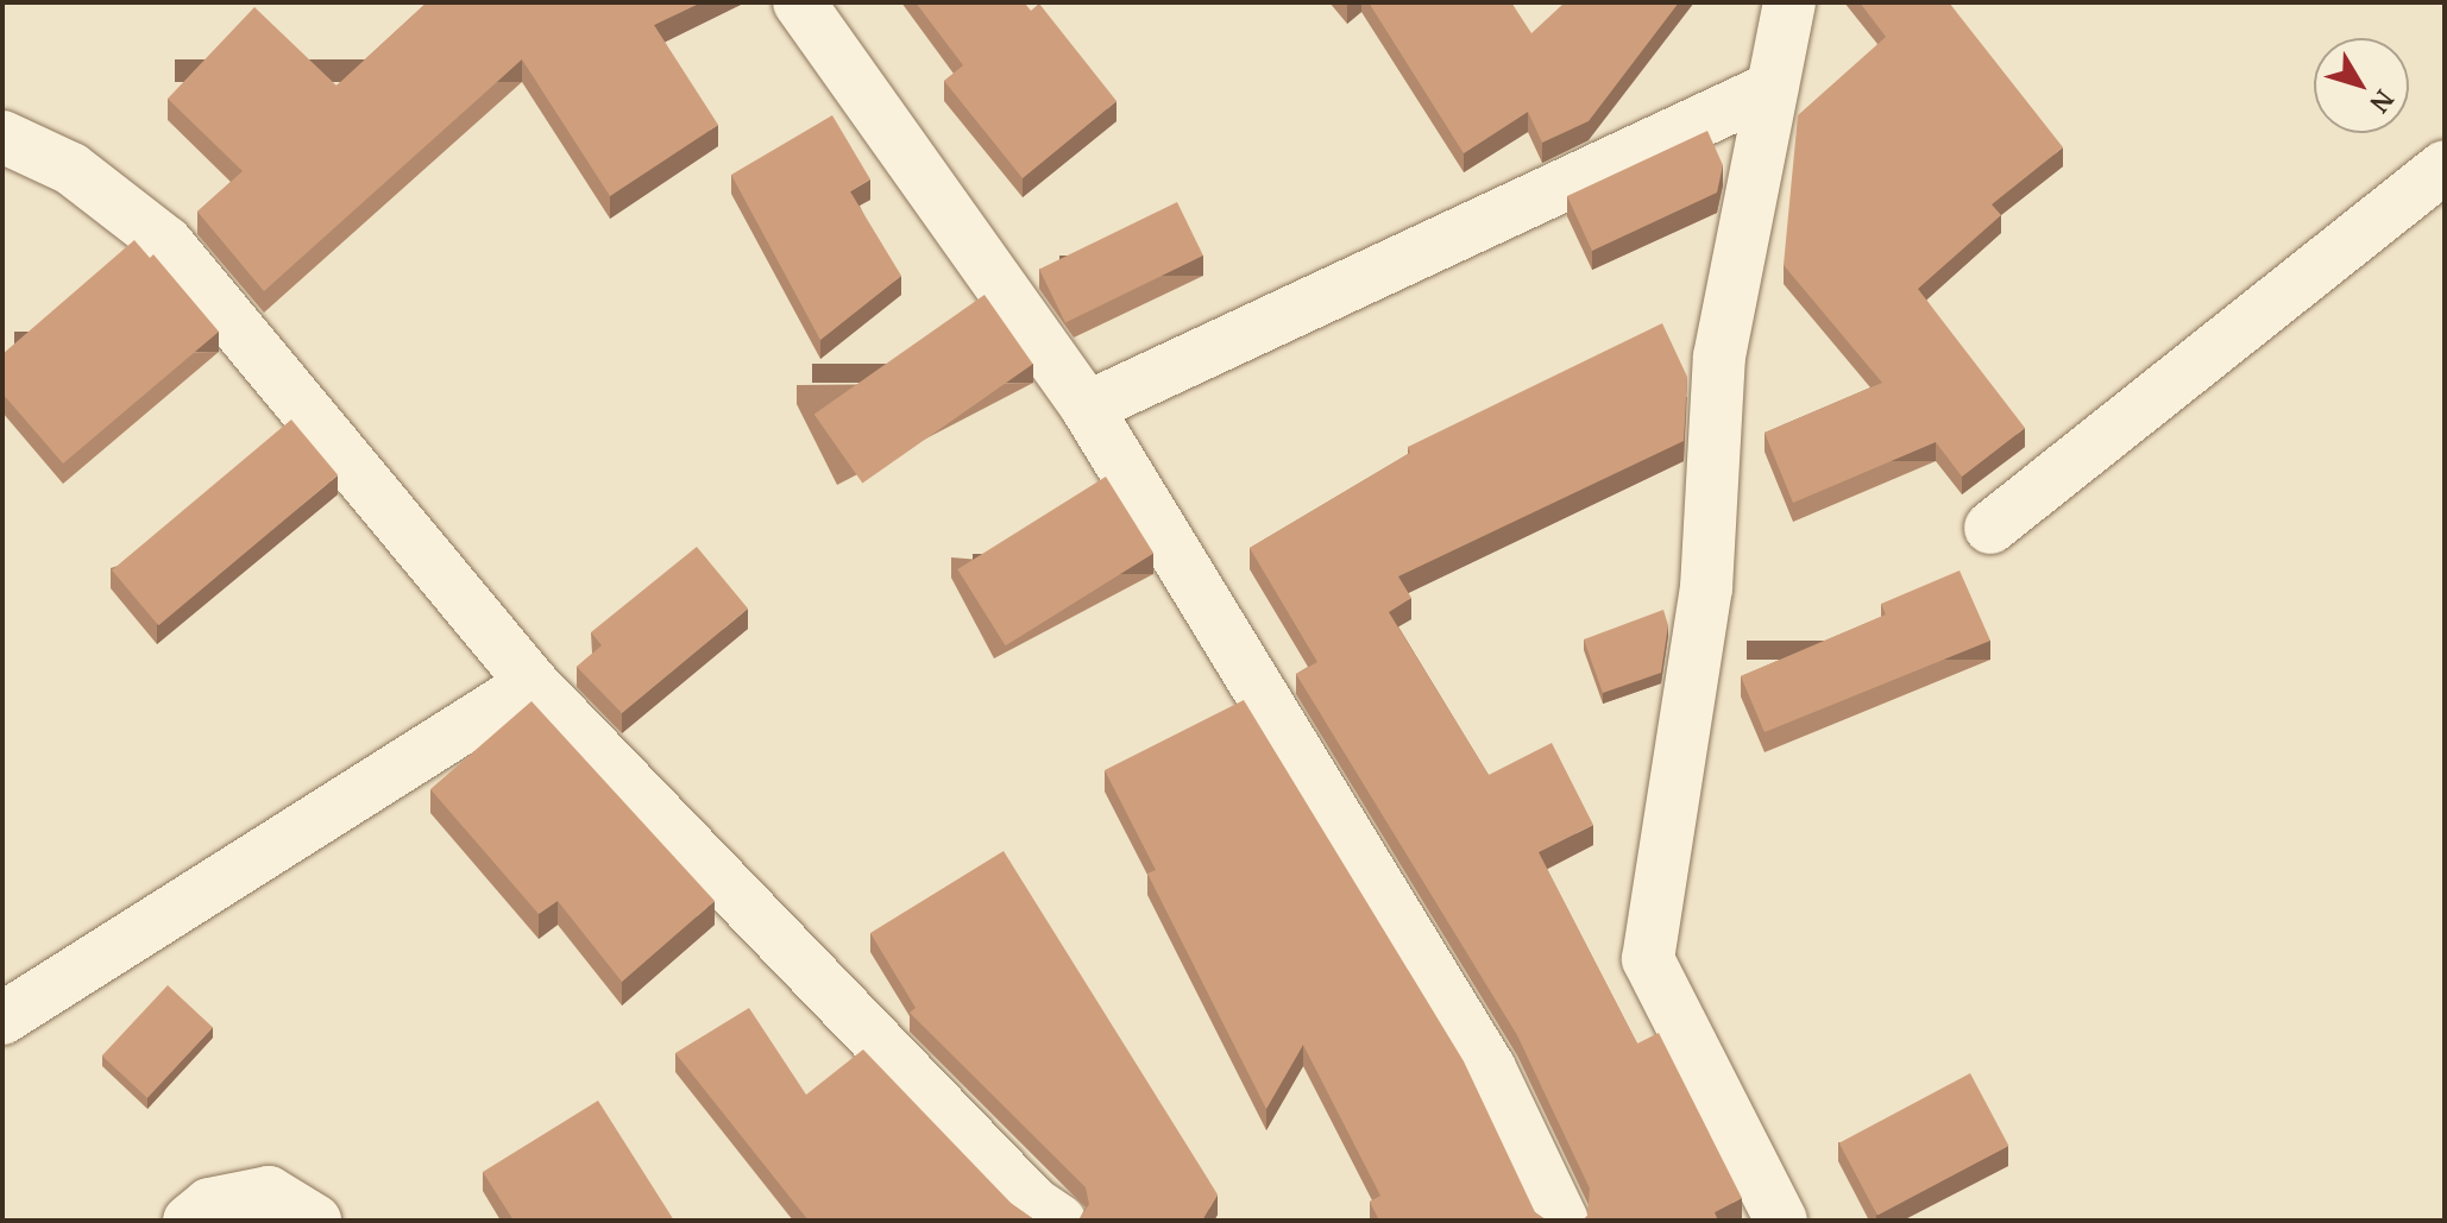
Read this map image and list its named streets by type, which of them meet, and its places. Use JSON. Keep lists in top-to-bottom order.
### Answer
{
  "north": "bottom right"
}
